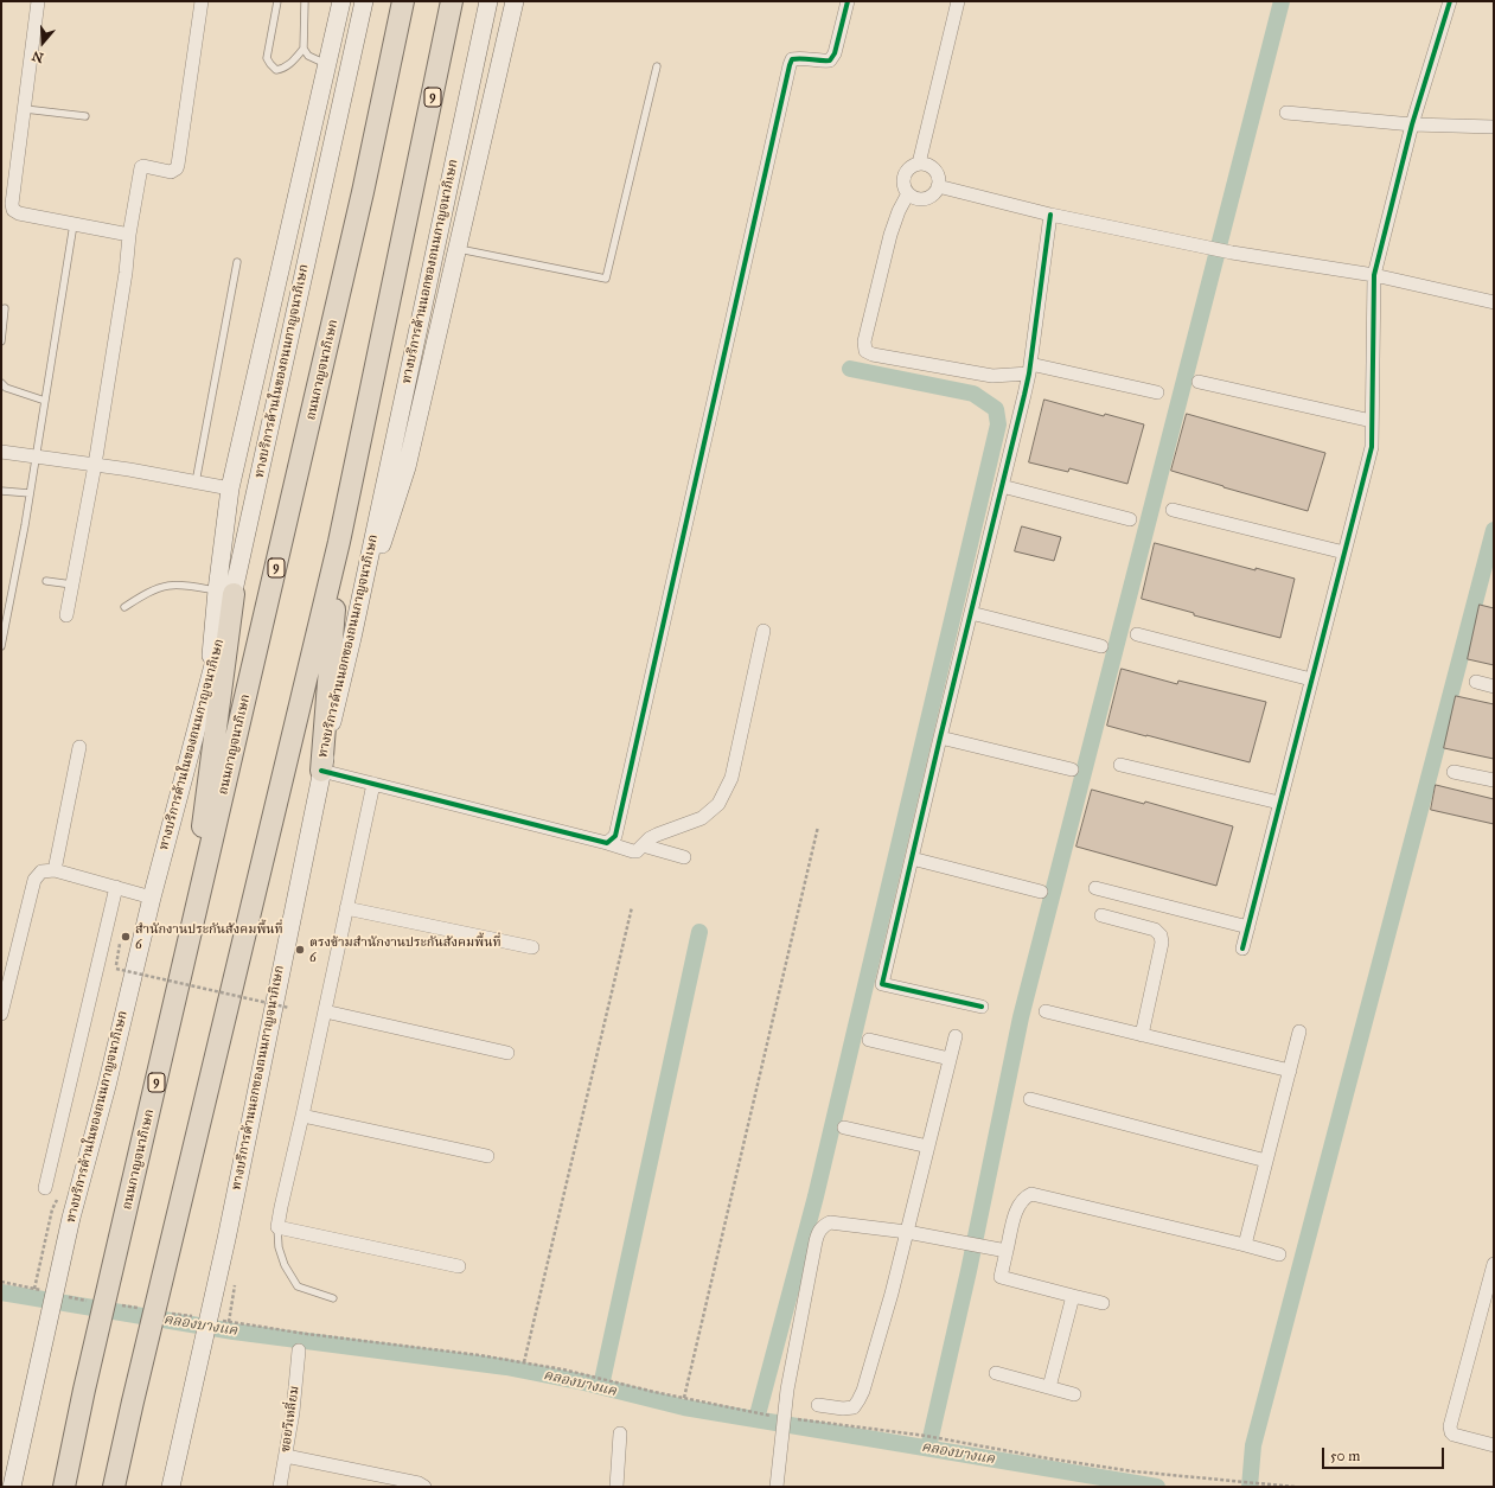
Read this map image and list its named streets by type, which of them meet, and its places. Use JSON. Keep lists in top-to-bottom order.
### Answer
{
  "streets": {
    "highway": ["9", "ถนนกาญจนาภิเษก"],
    "main road": ["ทางบริการด้านนอกของถนนกาญจนาภิเษก", "ทางบริการด้านในของถนนกาญจนาภิเษก"],
    "street": ["ซอยวีเหลี่ยม"]
  },
  "water": ["คลองบางแค"],
  "places": ["สำนักงานประกันสังคมพื้นที่ 6", "ตรงข้ามสำนักงานประกันสังคมพื้นที่ 6"],
  "scale_bar": "50 m",
  "north": "bottom"
}
